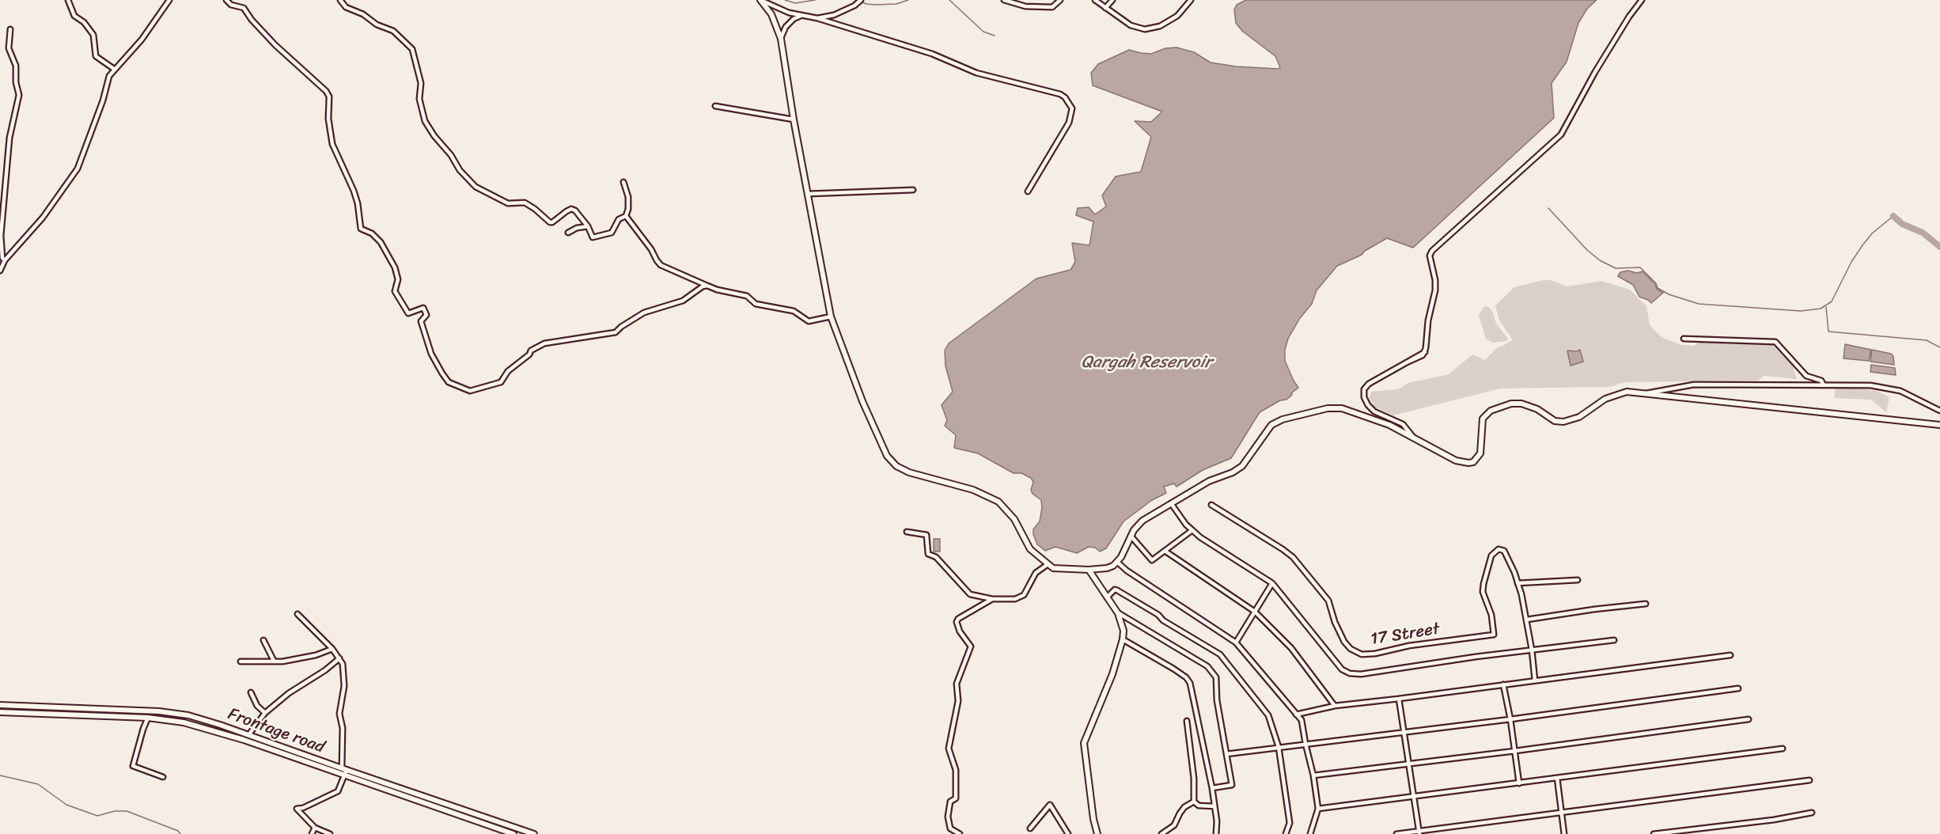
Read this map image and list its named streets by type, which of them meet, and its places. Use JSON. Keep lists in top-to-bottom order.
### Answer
{
  "streets": {
    "main road": ["Frontage road"],
    "street": ["17 Street"]
  },
  "water": ["Qargah Reservoir"]
}
